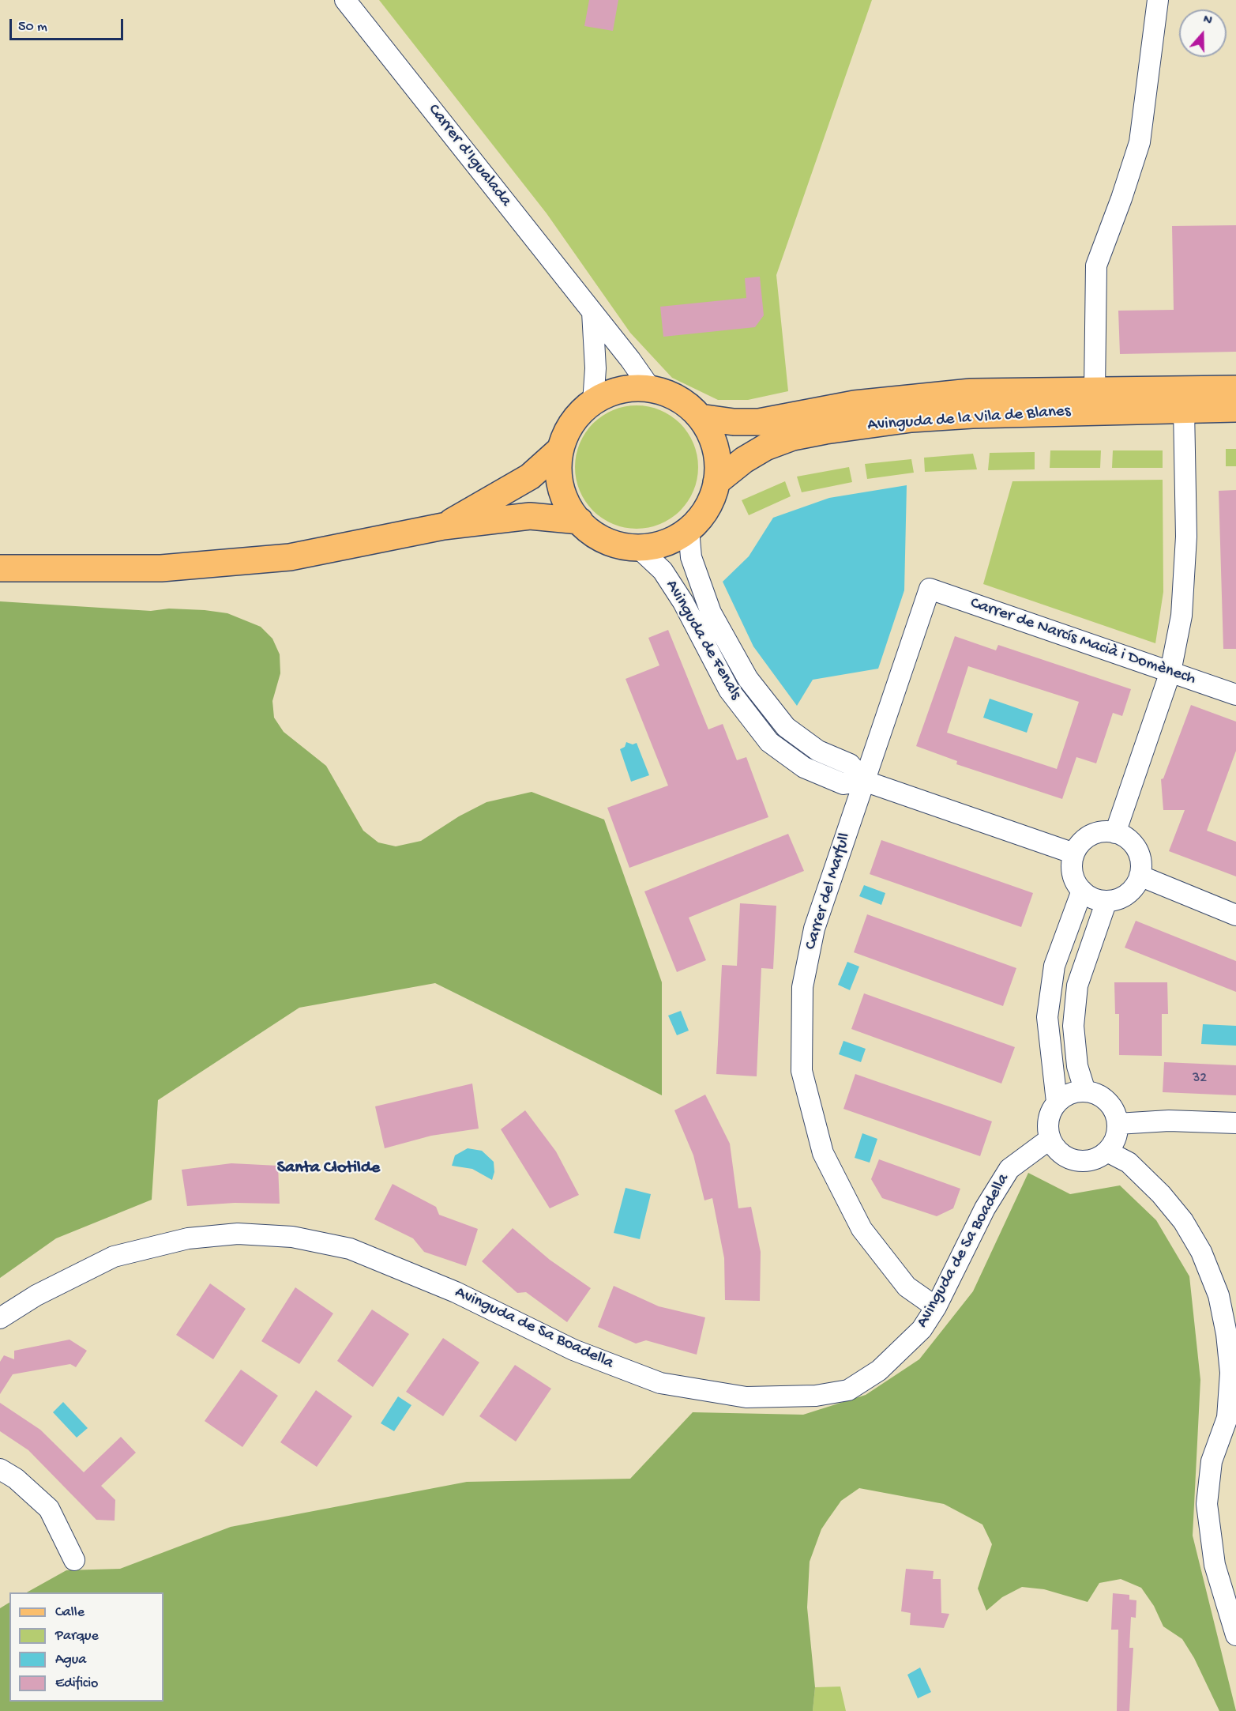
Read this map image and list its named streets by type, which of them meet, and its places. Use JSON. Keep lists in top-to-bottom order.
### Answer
{
  "streets": {
    "main road": ["Avinguda de la Vila de Blanes"],
    "street": [
      "Carrer d'Igualada",
      "Avinguda de Fenals",
      "Carrer de Narcís Macià i Domènech",
      "Carrer del Marfull",
      "Avinguda de Sa Boadella"
    ]
  },
  "crossings": [
    ["Carrer d'Igualada", "Avinguda de la Vila de Blanes"],
    ["Carrer d'Igualada", "Avinguda de Fenals"],
    ["Avinguda de la Vila de Blanes", "Avinguda de Fenals"],
    ["Avinguda de Fenals", "Carrer del Marfull"],
    ["Carrer de Narcís Macià i Domènech", "Carrer del Marfull"],
    ["Carrer del Marfull", "Avinguda de Sa Boadella"]
  ],
  "districts": ["Santa Clotilde"],
  "house_numbers": ["32"],
  "legend": [
    "Calle",
    "Parque",
    "Agua",
    "Edificio"
  ],
  "scale_bar": "50 m",
  "north": "top"
}
